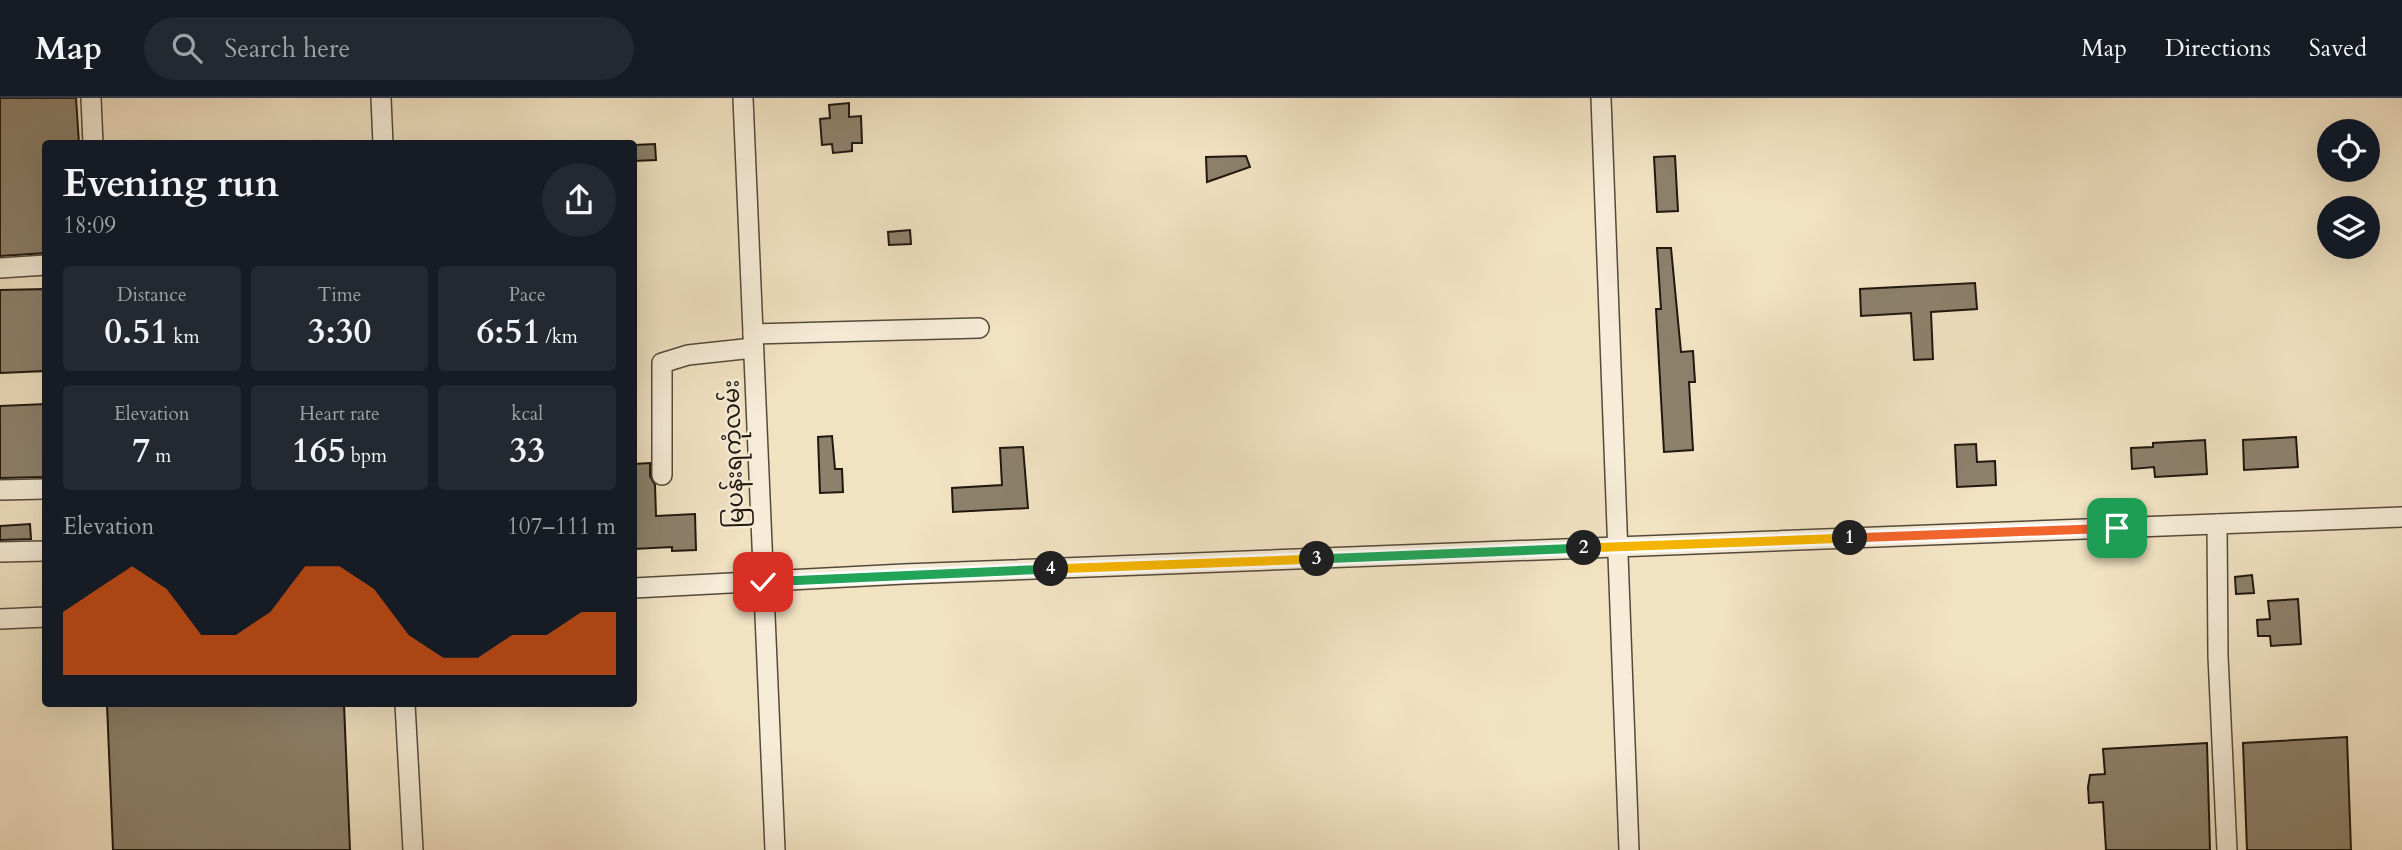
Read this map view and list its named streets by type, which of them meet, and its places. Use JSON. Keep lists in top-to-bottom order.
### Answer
{
  "streets": {
    "street": ["မြပန်းရကုံလမ်း"]
  },
  "page": {
    "header": "Map",
    "search": "Search here",
    "nav": ["Map", "Directions", "Saved"],
    "heading": ["Evening run", "18:09"],
    "stats": [
      ["Distance", "0.51 km"],
      ["Time", "3:30"],
      ["Pace", "6:51 /km"],
      ["Elevation", "7 m"],
      ["Heart rate", "165 bpm"],
      ["kcal", "33"]
    ],
    "chart": ["Elevation", "107–111 m"],
    "pins": [
      "1",
      "2",
      "3",
      "4"
    ]
  }
}
